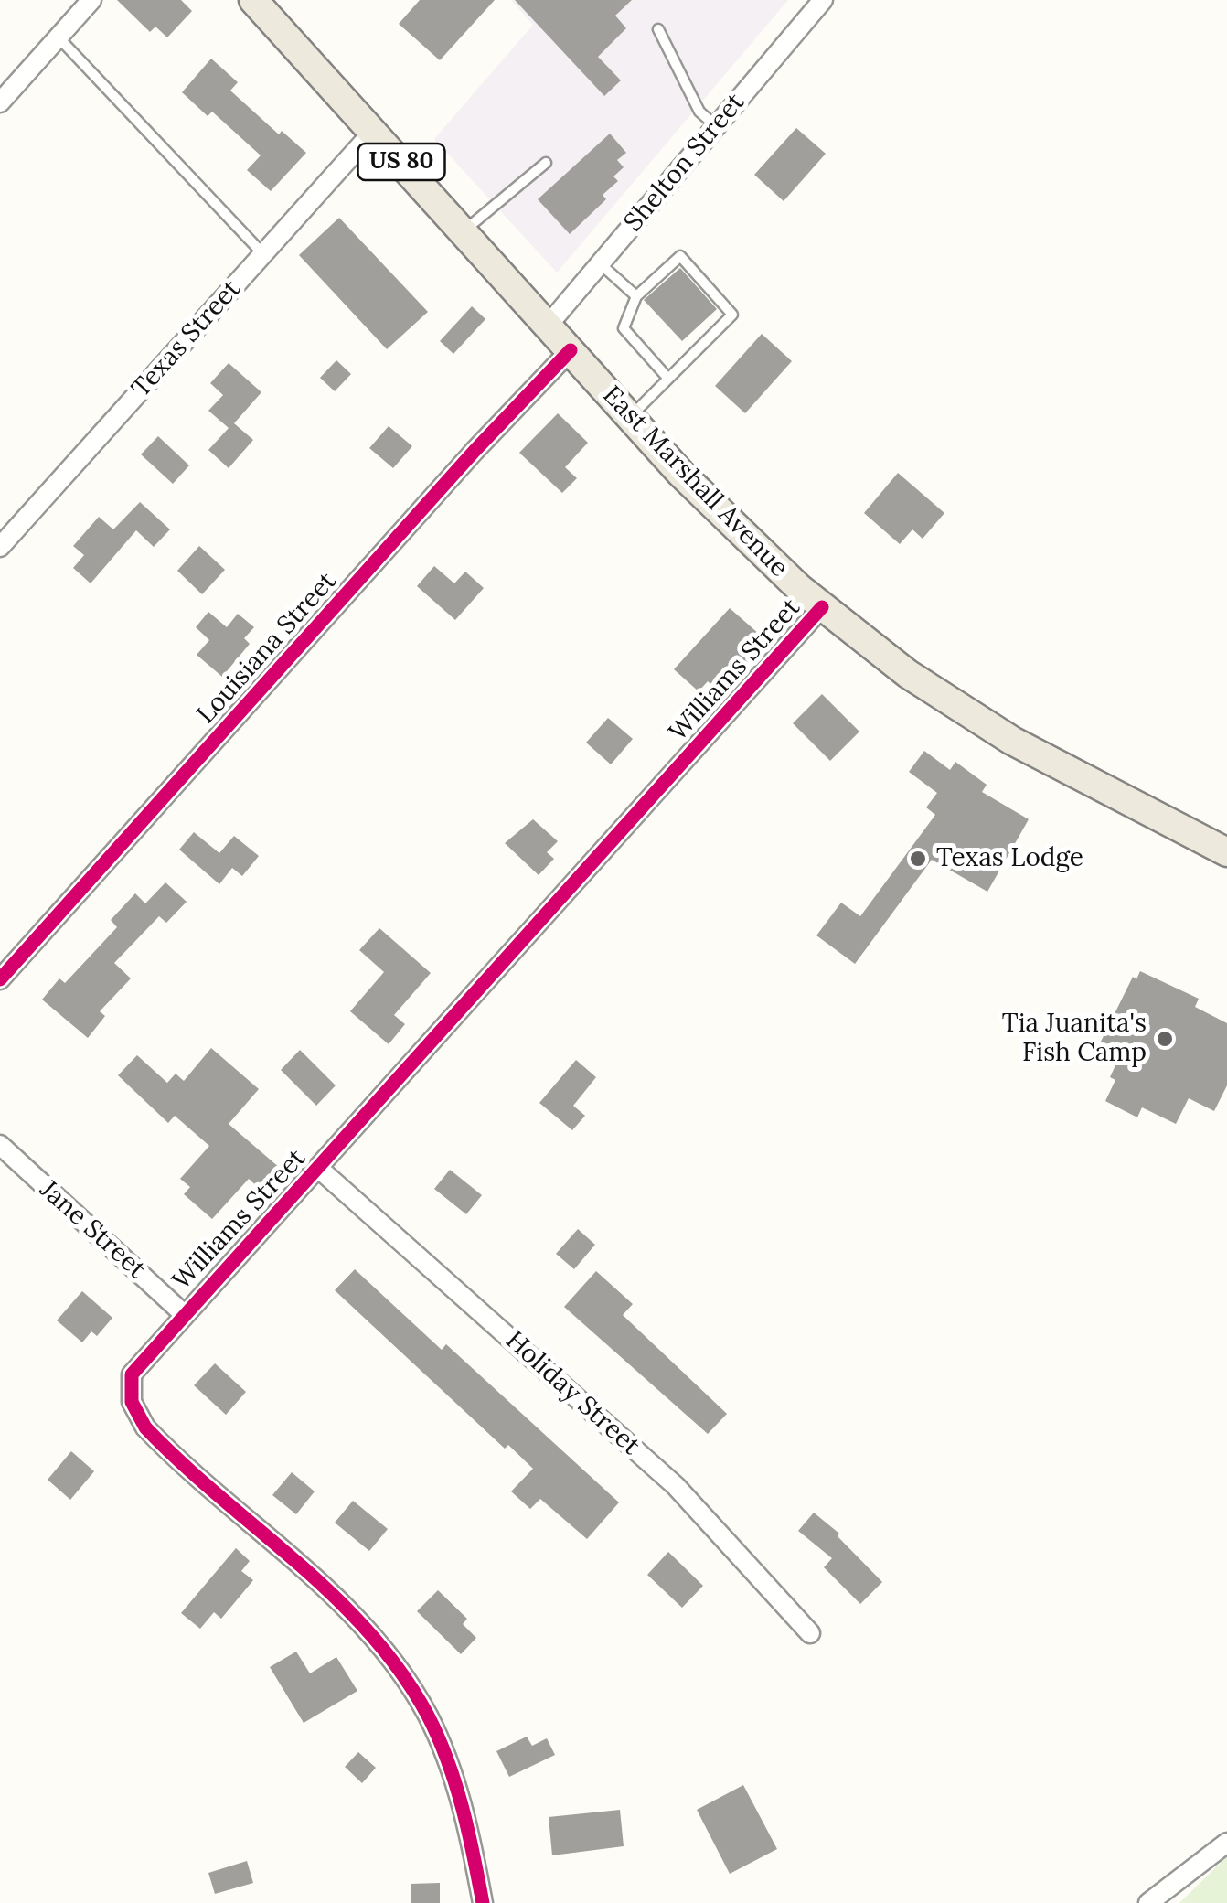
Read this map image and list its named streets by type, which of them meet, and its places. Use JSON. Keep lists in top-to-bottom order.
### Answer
{
  "streets": {
    "main road": ["US 80", "East Marshall Avenue"],
    "street": [
      "Shelton Street",
      "Texas Street",
      "Louisiana Street",
      "Williams Street",
      "Jane Street",
      "Holiday Street"
    ]
  },
  "crossings": [
    ["Shelton Street", "East Marshall Avenue"],
    ["Texas Street", "East Marshall Avenue"],
    ["East Marshall Avenue", "Louisiana Street"],
    ["East Marshall Avenue", "Williams Street"],
    ["Williams Street", "Jane Street"],
    ["Williams Street", "Holiday Street"]
  ],
  "places": ["Texas Lodge", "Tia Juanita's Fish Camp"]
}
